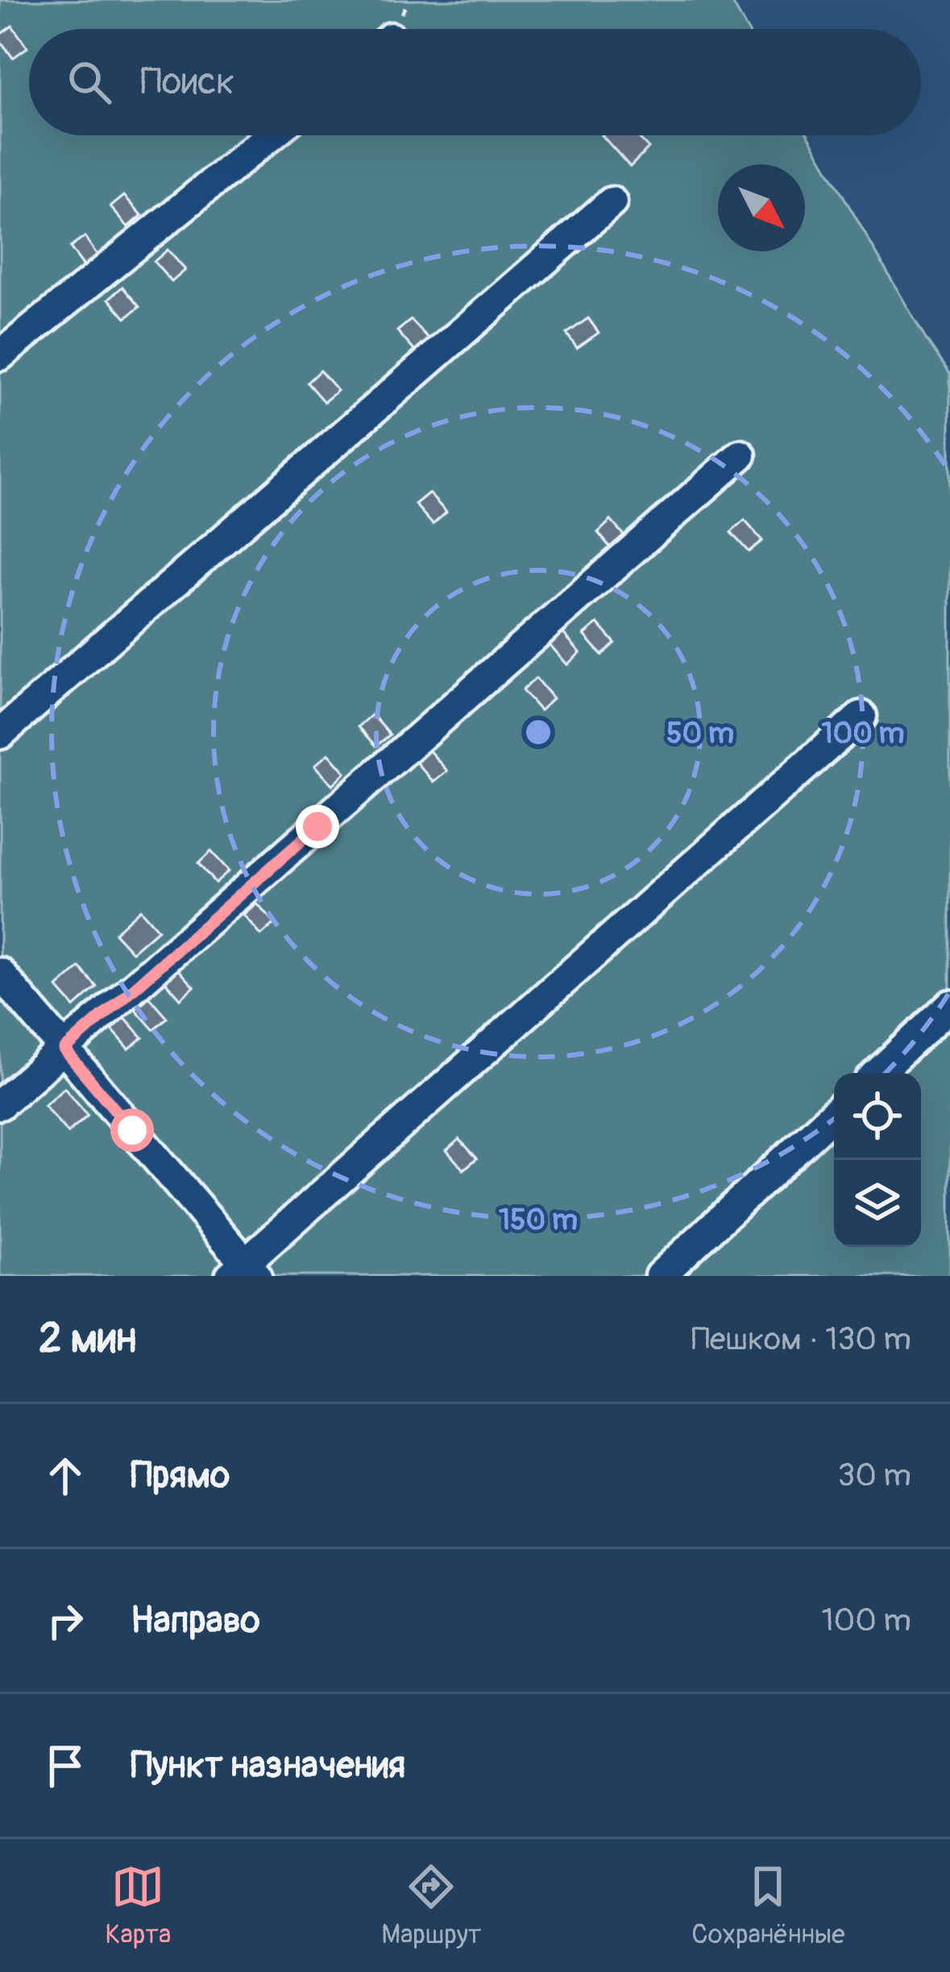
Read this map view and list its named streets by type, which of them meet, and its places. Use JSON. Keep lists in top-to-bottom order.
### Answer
{
  "north": "bottom right",
  "page": {
    "search": "Поиск",
    "heading": ["2 мин", "Пешком · 130 m"],
    "list": [
      ["Прямо", "30 m"],
      ["Направо", "100 m"],
      "Пункт назначения"
    ],
    "nav": ["Карта", "Маршрут", "Сохранённые"]
  },
  "rings": ["50 m", "100 m", "150 m"]
}
